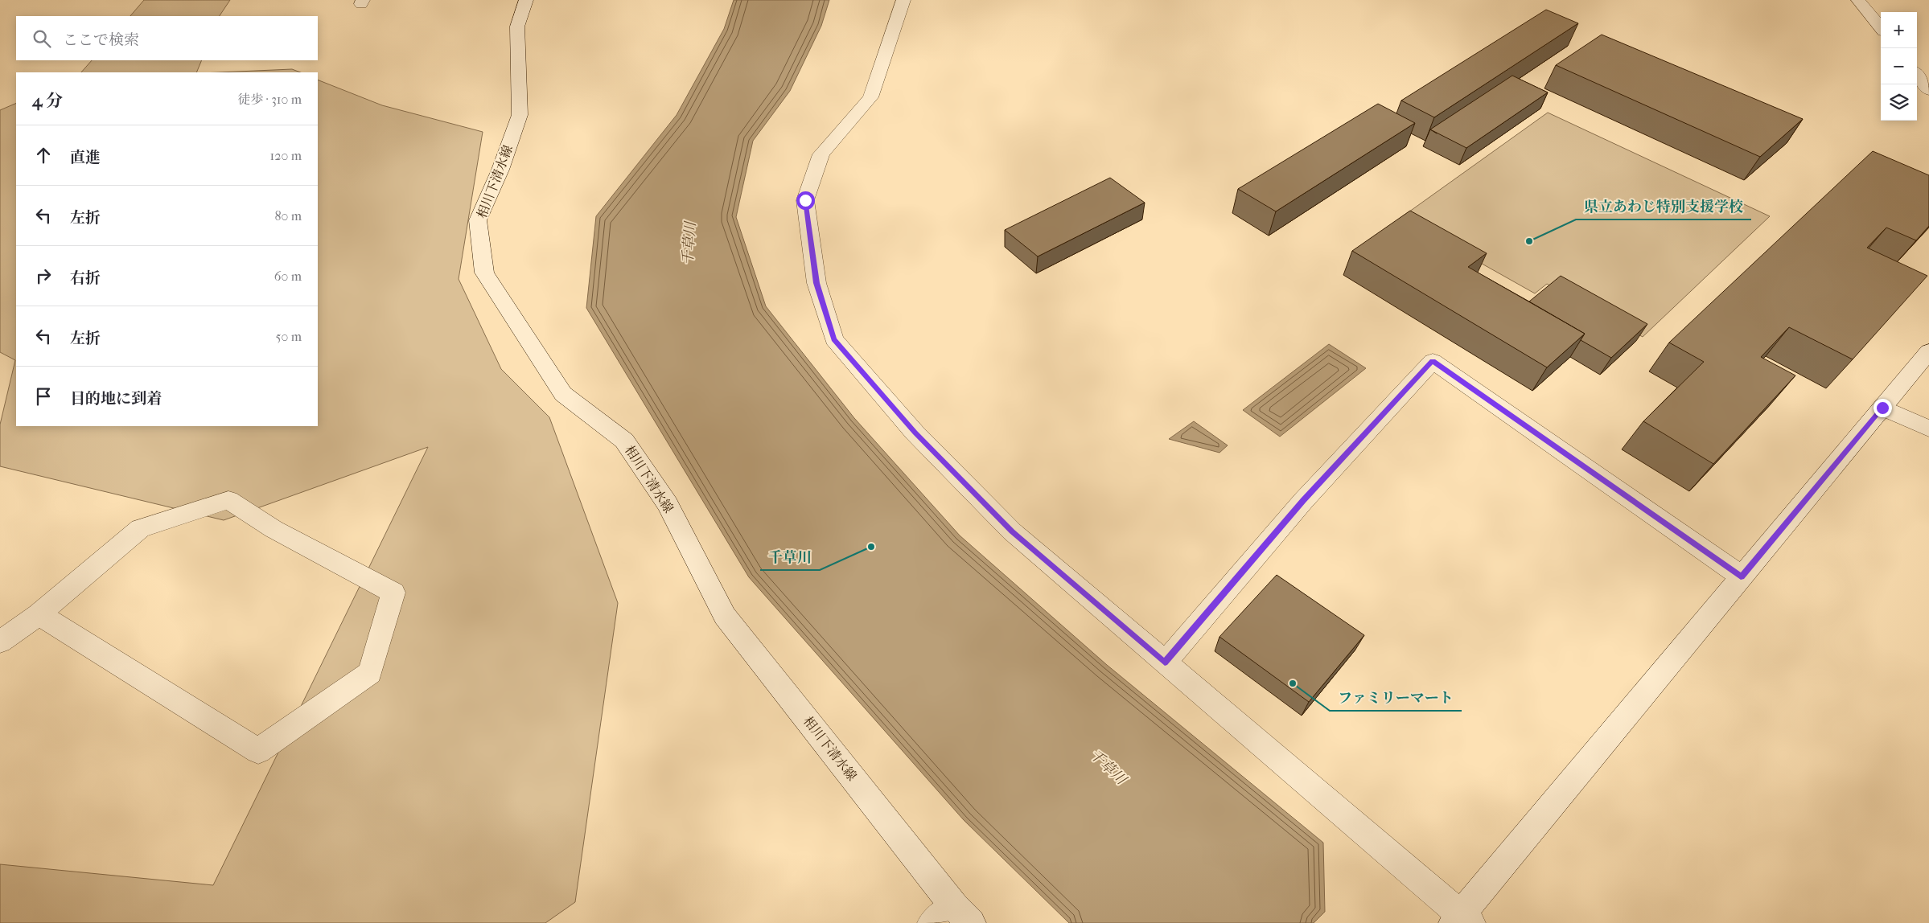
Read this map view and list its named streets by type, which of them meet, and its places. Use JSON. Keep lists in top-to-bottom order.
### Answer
{
  "streets": {
    "street": ["相川下清水線"]
  },
  "water": ["千草川"],
  "places": ["県立あわじ特別支援学校", "千草川", "ファミリーマート"],
  "page": {
    "map_buttons": ["+", "−"],
    "search": "ここで検索",
    "heading": ["4 分", "徒歩 · 310 m"],
    "list": [
      ["直進", "120 m"],
      ["左折", "80 m"],
      ["右折", "60 m"],
      ["左折", "50 m"],
      "目的地に到着"
    ]
  }
}
